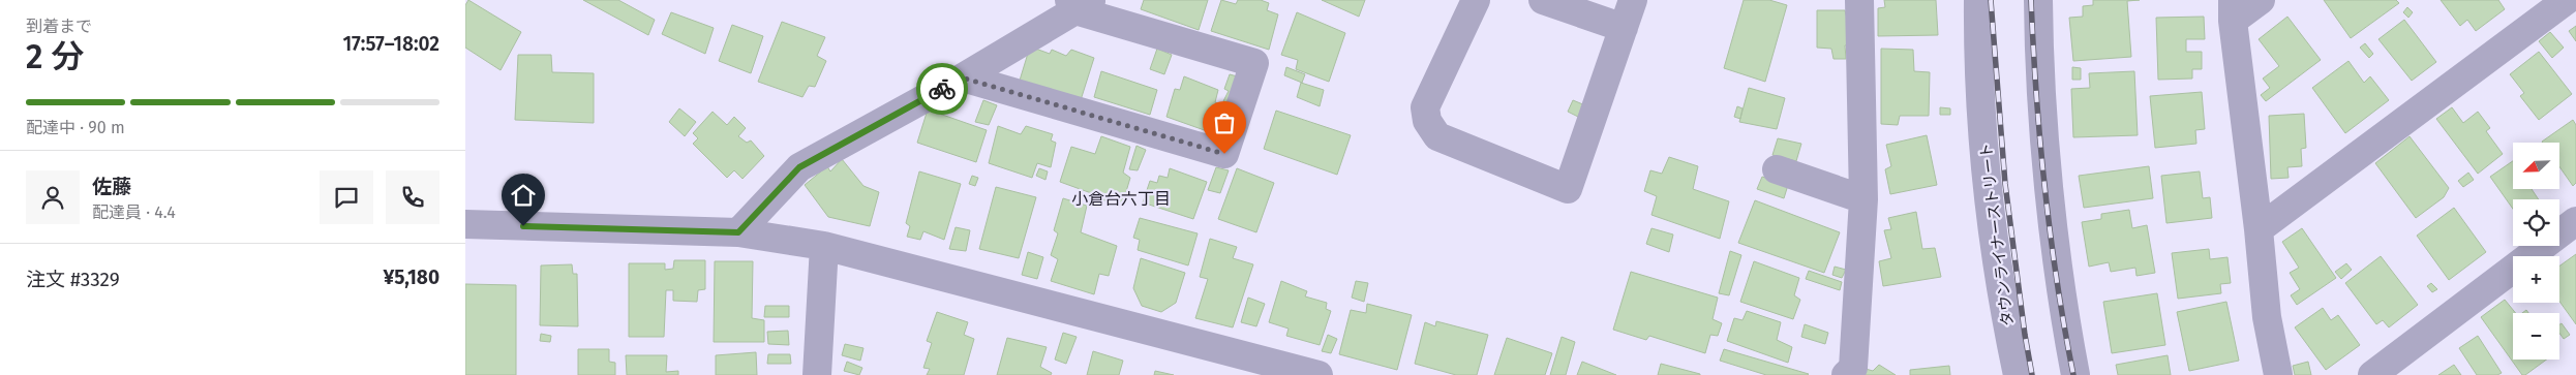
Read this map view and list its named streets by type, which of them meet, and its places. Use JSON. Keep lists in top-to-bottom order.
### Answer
{
  "streets": {
    "street": ["タウンライナーストリート"]
  },
  "districts": ["小倉台六丁目"],
  "north": "bottom left",
  "page": {
    "heading": ["2 分", "到着まで", "17:57–18:02"],
    "panel": [
      "佐藤",
      "配達員 · 4.4",
      "注文 #3329",
      "¥5,180"
    ],
    "bar": "配達中 · 90 m",
    "map_buttons": ["+", "−"]
  }
}
